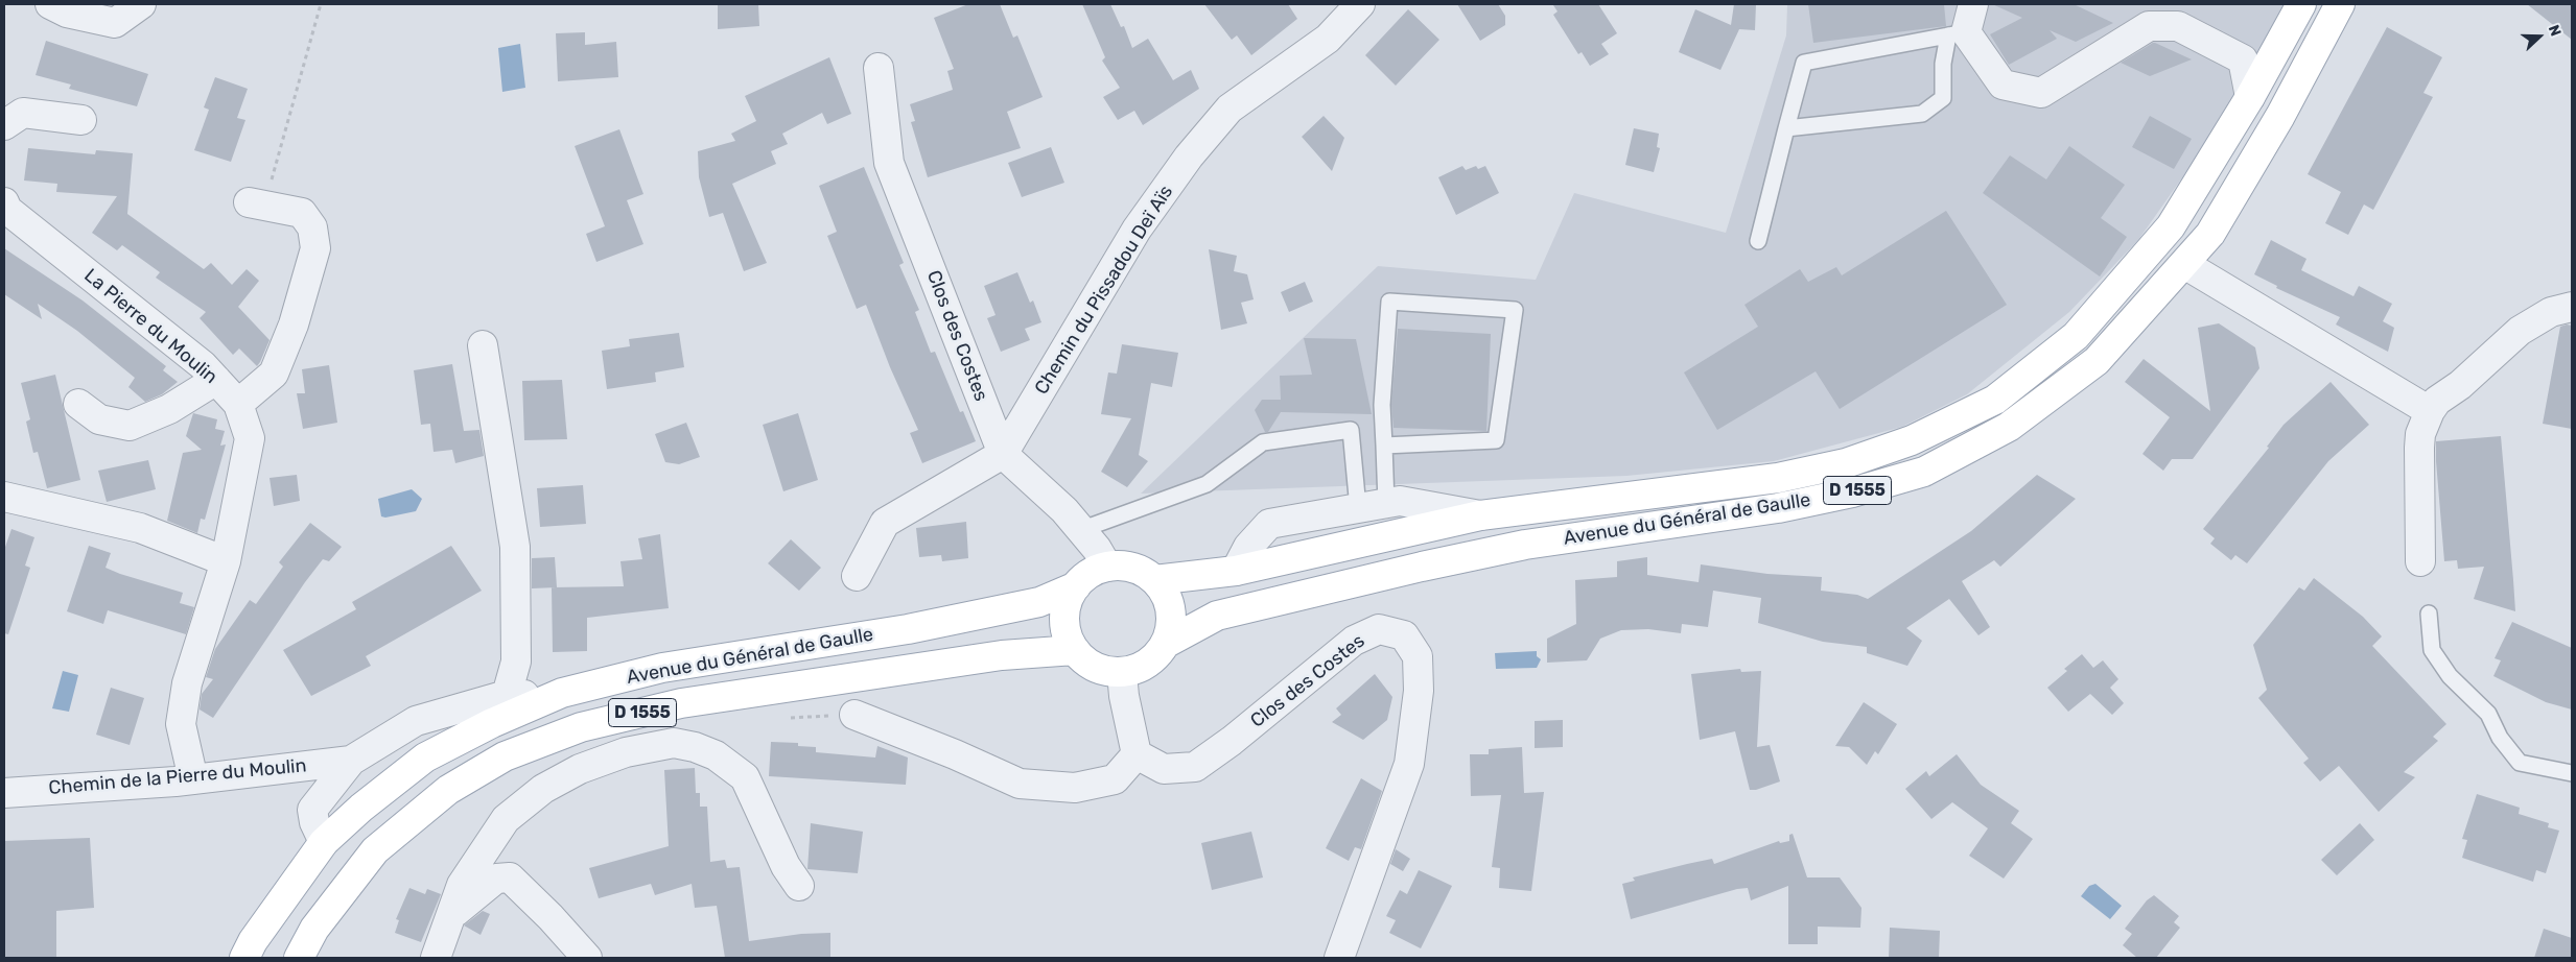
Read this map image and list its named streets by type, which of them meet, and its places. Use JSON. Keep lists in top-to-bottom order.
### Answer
{
  "streets": {
    "main road": ["D 1555", "Avenue du Général de Gaulle"],
    "street": [
      "Chemin du Pissadou Deï Aïs",
      "La Pierre du Moulin",
      "Clos des Costes",
      "Chemin de la Pierre du Moulin"
    ]
  },
  "crossings": [
    ["Chemin du Pissadou Deï Aïs", "Clos des Costes"],
    ["La Pierre du Moulin", "Chemin de la Pierre du Moulin"],
    ["Clos des Costes", "Avenue du Général de Gaulle"],
    ["Avenue du Général de Gaulle", "Chemin de la Pierre du Moulin"]
  ],
  "north": "right"
}
